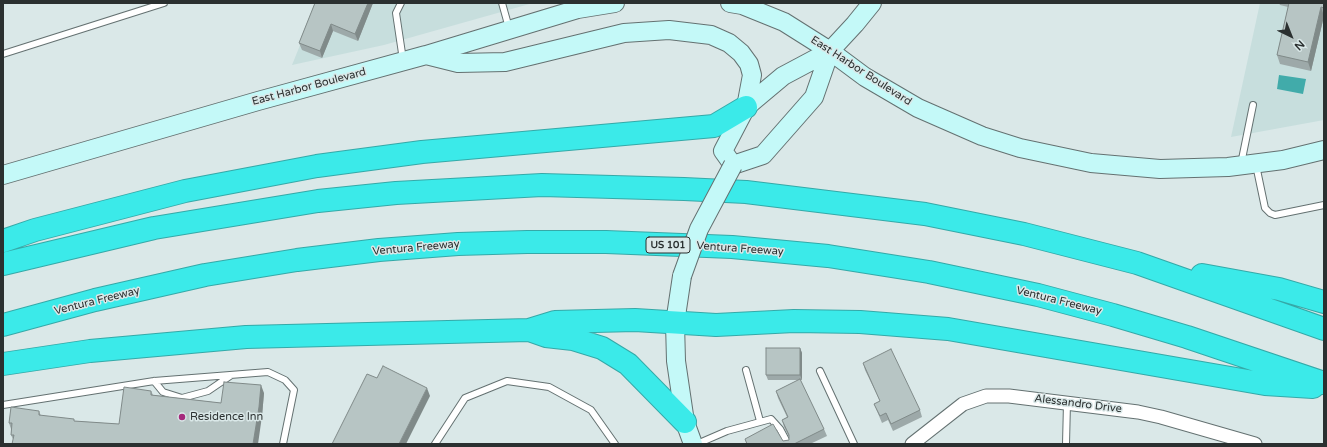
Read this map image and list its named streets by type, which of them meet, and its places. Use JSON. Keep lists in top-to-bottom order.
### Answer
{
  "streets": {
    "highway": ["US 101", "Ventura Freeway"],
    "main road": ["East Harbor Boulevard"],
    "street": ["Alessandro Drive"]
  },
  "places": ["Residence Inn"],
  "north": "bottom right"
}
